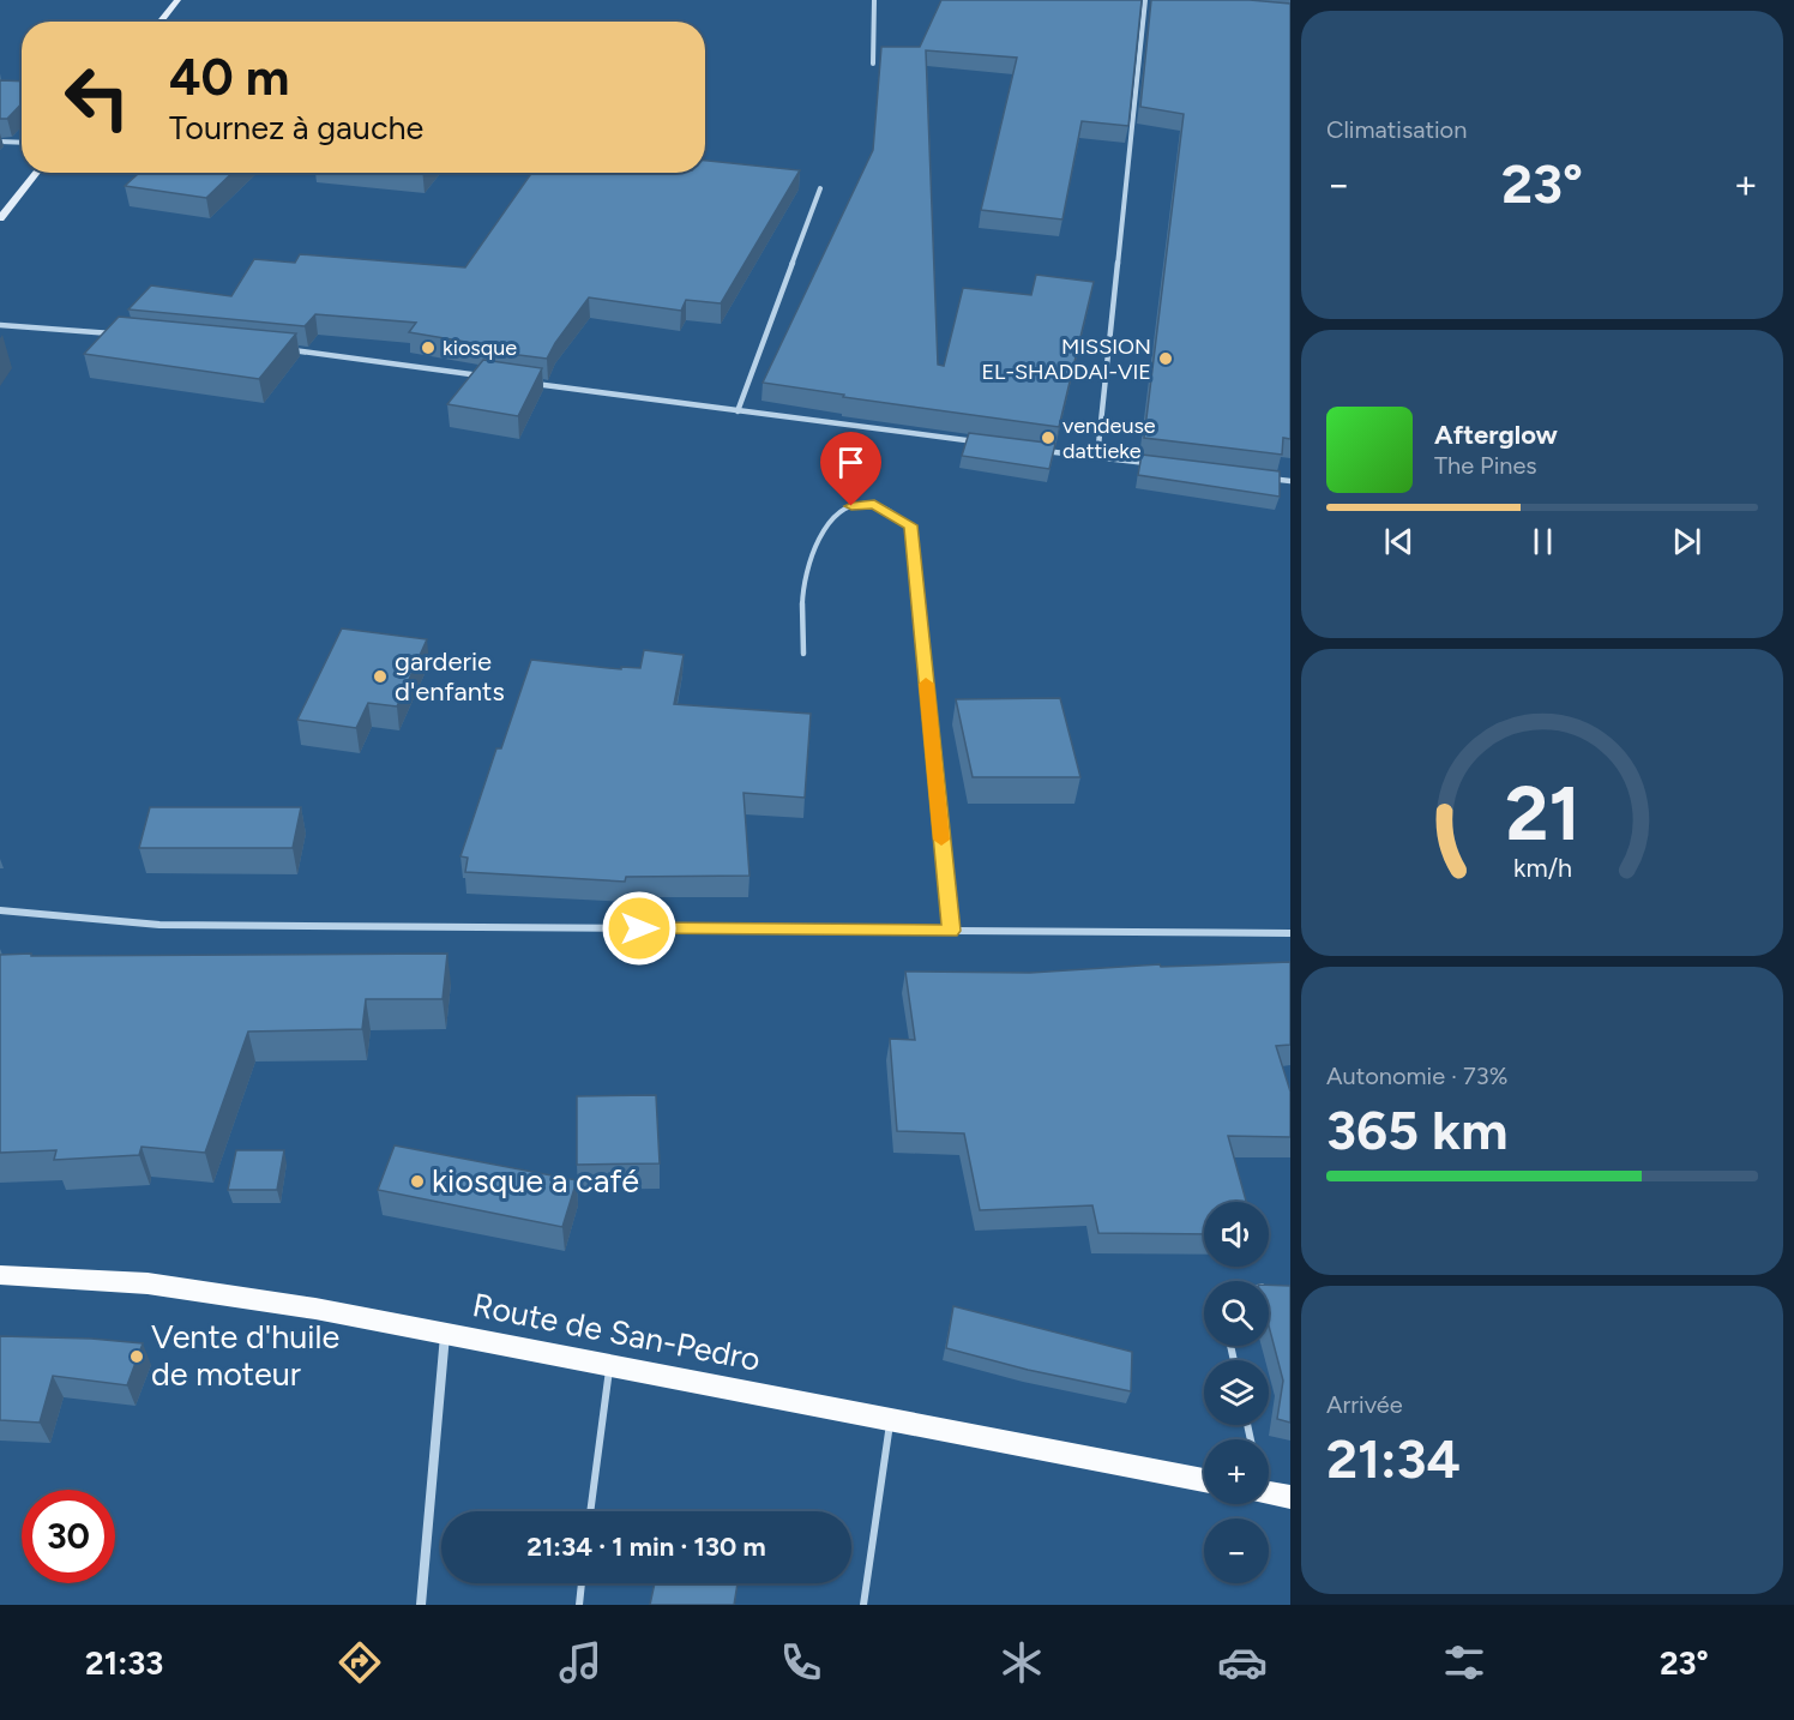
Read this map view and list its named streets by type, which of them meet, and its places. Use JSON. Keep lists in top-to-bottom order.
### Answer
{
  "streets": {
    "main road": ["Route de San-Pedro"]
  },
  "places": [
    "kiosque",
    "MISSION EL-SHADDAI-VIE",
    "vendeuse dattieke",
    "garderie d'enfants",
    "kiosque a café",
    "Vente d'huile de moteur"
  ],
  "page": {
    "tile": [
      "Climatisation",
      ["Autonomie · 73%", "365 km"],
      ["Arrivée", "21:34"]
    ],
    "turn": ["40 m", "Tournez à gauche"],
    "heat": ["−", "23°", "+"],
    "song": ["Afterglow", "The Pines"],
    "map_buttons": ["+", "−"],
    "limit": "30",
    "trip": "21:34 · 1 min · 130 m",
    "tabs": ["21:33", "23°"],
    "gauge": ["21", "km/h"]
  }
}
